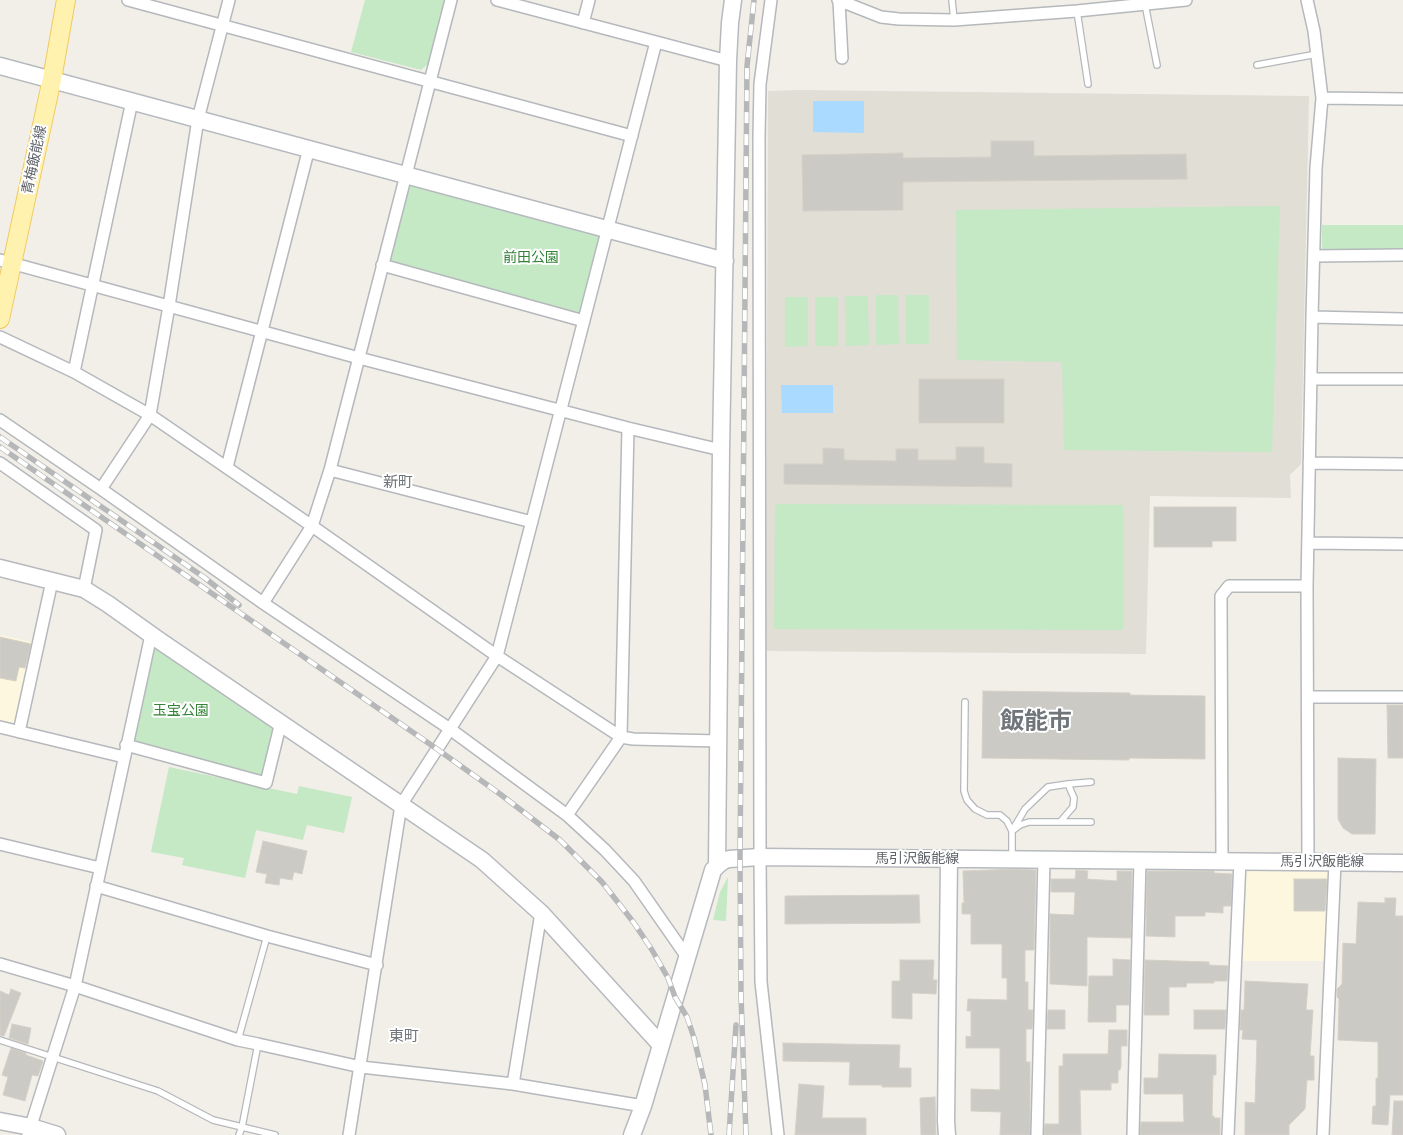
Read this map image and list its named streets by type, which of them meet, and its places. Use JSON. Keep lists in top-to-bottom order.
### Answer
{
  "streets": {
    "main road": ["青梅飯能線"],
    "street": ["馬引沢飯能線"]
  },
  "districts": ["新町", "飯能市", "東町"],
  "parks": ["前田公園", "玉宝公園"]
}
